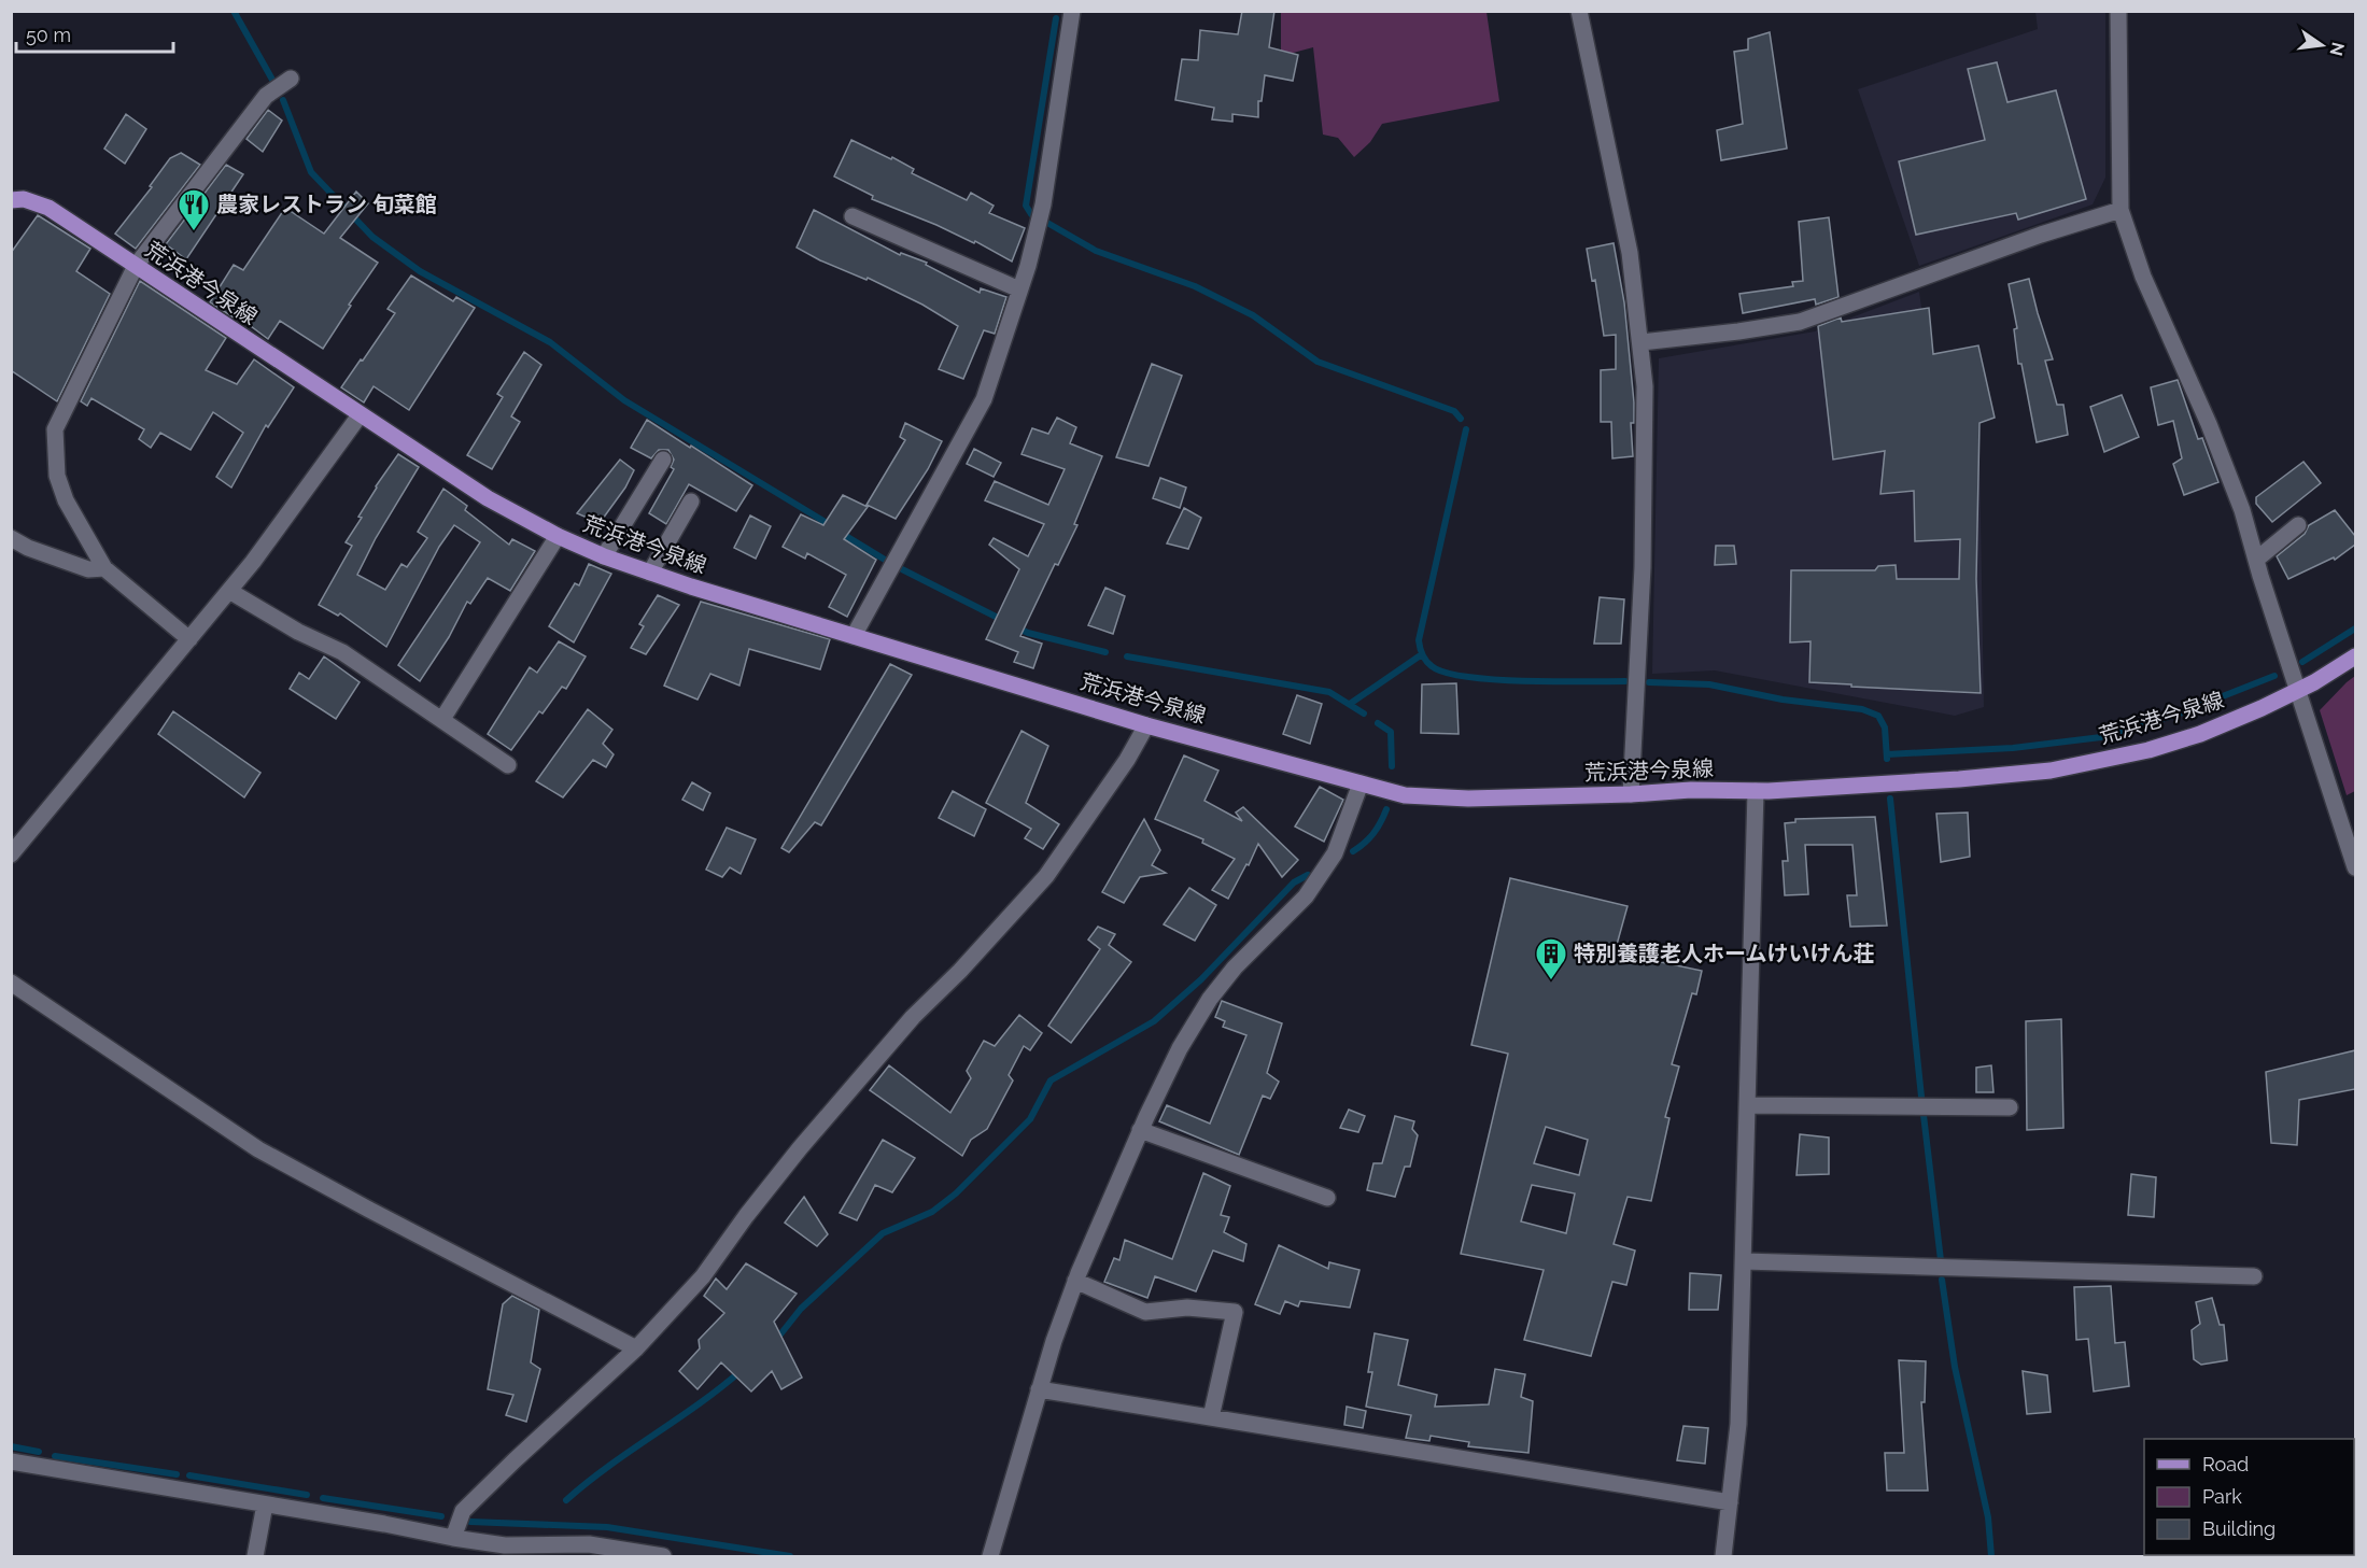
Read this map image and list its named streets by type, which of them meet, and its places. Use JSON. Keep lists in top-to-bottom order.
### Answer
{
  "streets": {
    "main road": ["荒浜港今泉線"]
  },
  "places": {
    "restaurant": ["農家レストラン 旬菜館"],
    "building": ["特別養護老人ホームけいけん荘"]
  },
  "legend": ["Road", "Park", "Building"],
  "scale_bar": "50 m",
  "north": "right"
}
